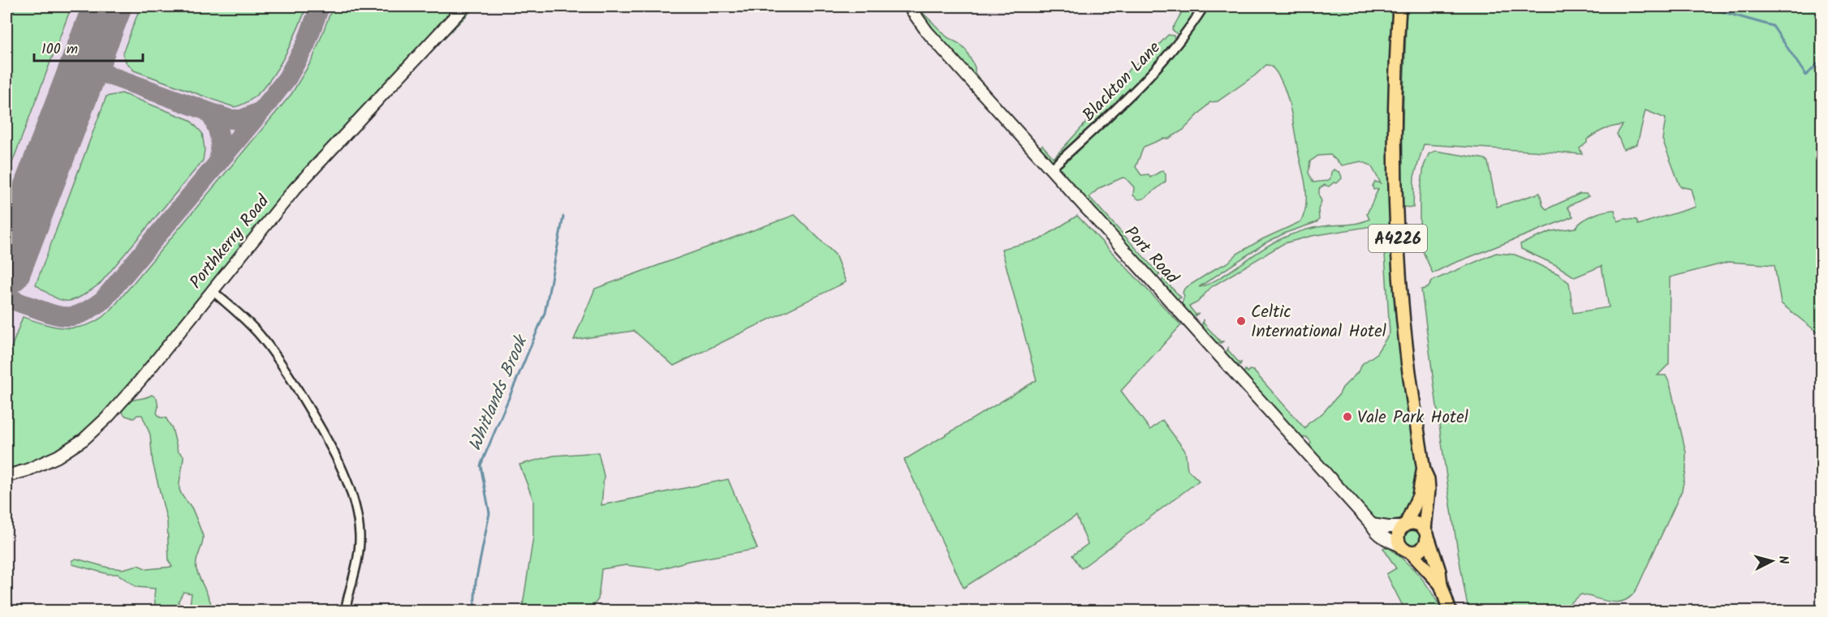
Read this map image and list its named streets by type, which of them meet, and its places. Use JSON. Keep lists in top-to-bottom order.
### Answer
{
  "streets": {
    "main road": ["A4226"],
    "street": ["Blackton Lane", "Porthkerry Road", "Port Road"]
  },
  "crossings": [
    ["Blackton Lane", "Port Road"],
    ["A4226", "Port Road"]
  ],
  "water": ["Whitlands Brook"],
  "places": ["Celtic International Hotel", "Vale Park Hotel"],
  "scale_bar": "100 m",
  "north": "right"
}
